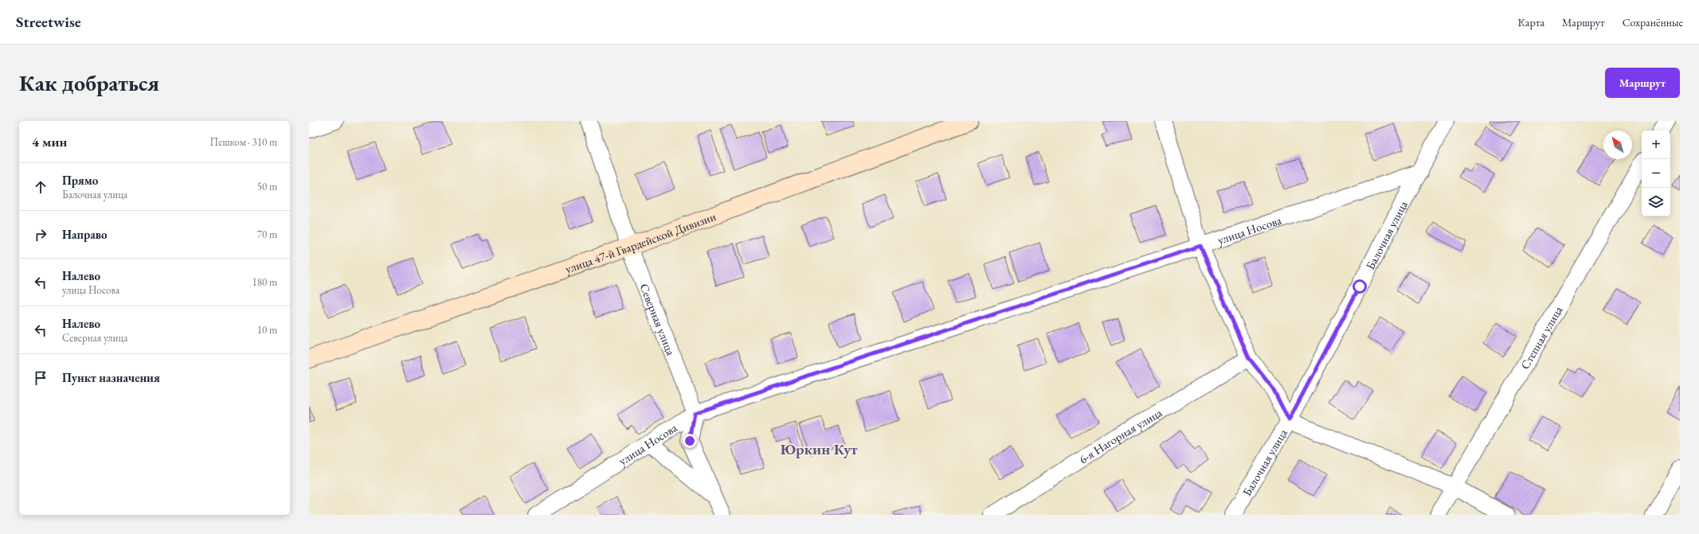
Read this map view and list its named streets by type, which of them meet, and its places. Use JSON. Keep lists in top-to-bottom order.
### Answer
{
  "streets": {
    "main road": ["улица 47-й Гвардейской Дивизии"],
    "street": [
      "улица Носова",
      "Балочная улица",
      "Северная улица",
      "Степная улица",
      "6-я Нагорная улица"
    ]
  },
  "crossings": [
    ["улица Носова", "Балочная улица"],
    ["улица Носова", "Северная улица"],
    ["улица 47-й Гвардейской Дивизии", "Северная улица"]
  ],
  "districts": ["Юркин Кут"],
  "north": "top left",
  "page": {
    "header": "Streetwise",
    "nav": ["Карта", "Маршрут", "Сохранённые"],
    "buttons": "Маршрут",
    "title": "Как добраться",
    "heading": ["4 мин", "Пешком · 310 m"],
    "map_buttons": ["+", "−"],
    "list": [
      ["Прямо", "Балочная улица", "50 m"],
      ["Направо", "70 m"],
      ["Налево", "улица Носова", "180 m"],
      ["Налево", "Северная улица", "10 m"],
      "Пункт назначения"
    ]
  }
}
